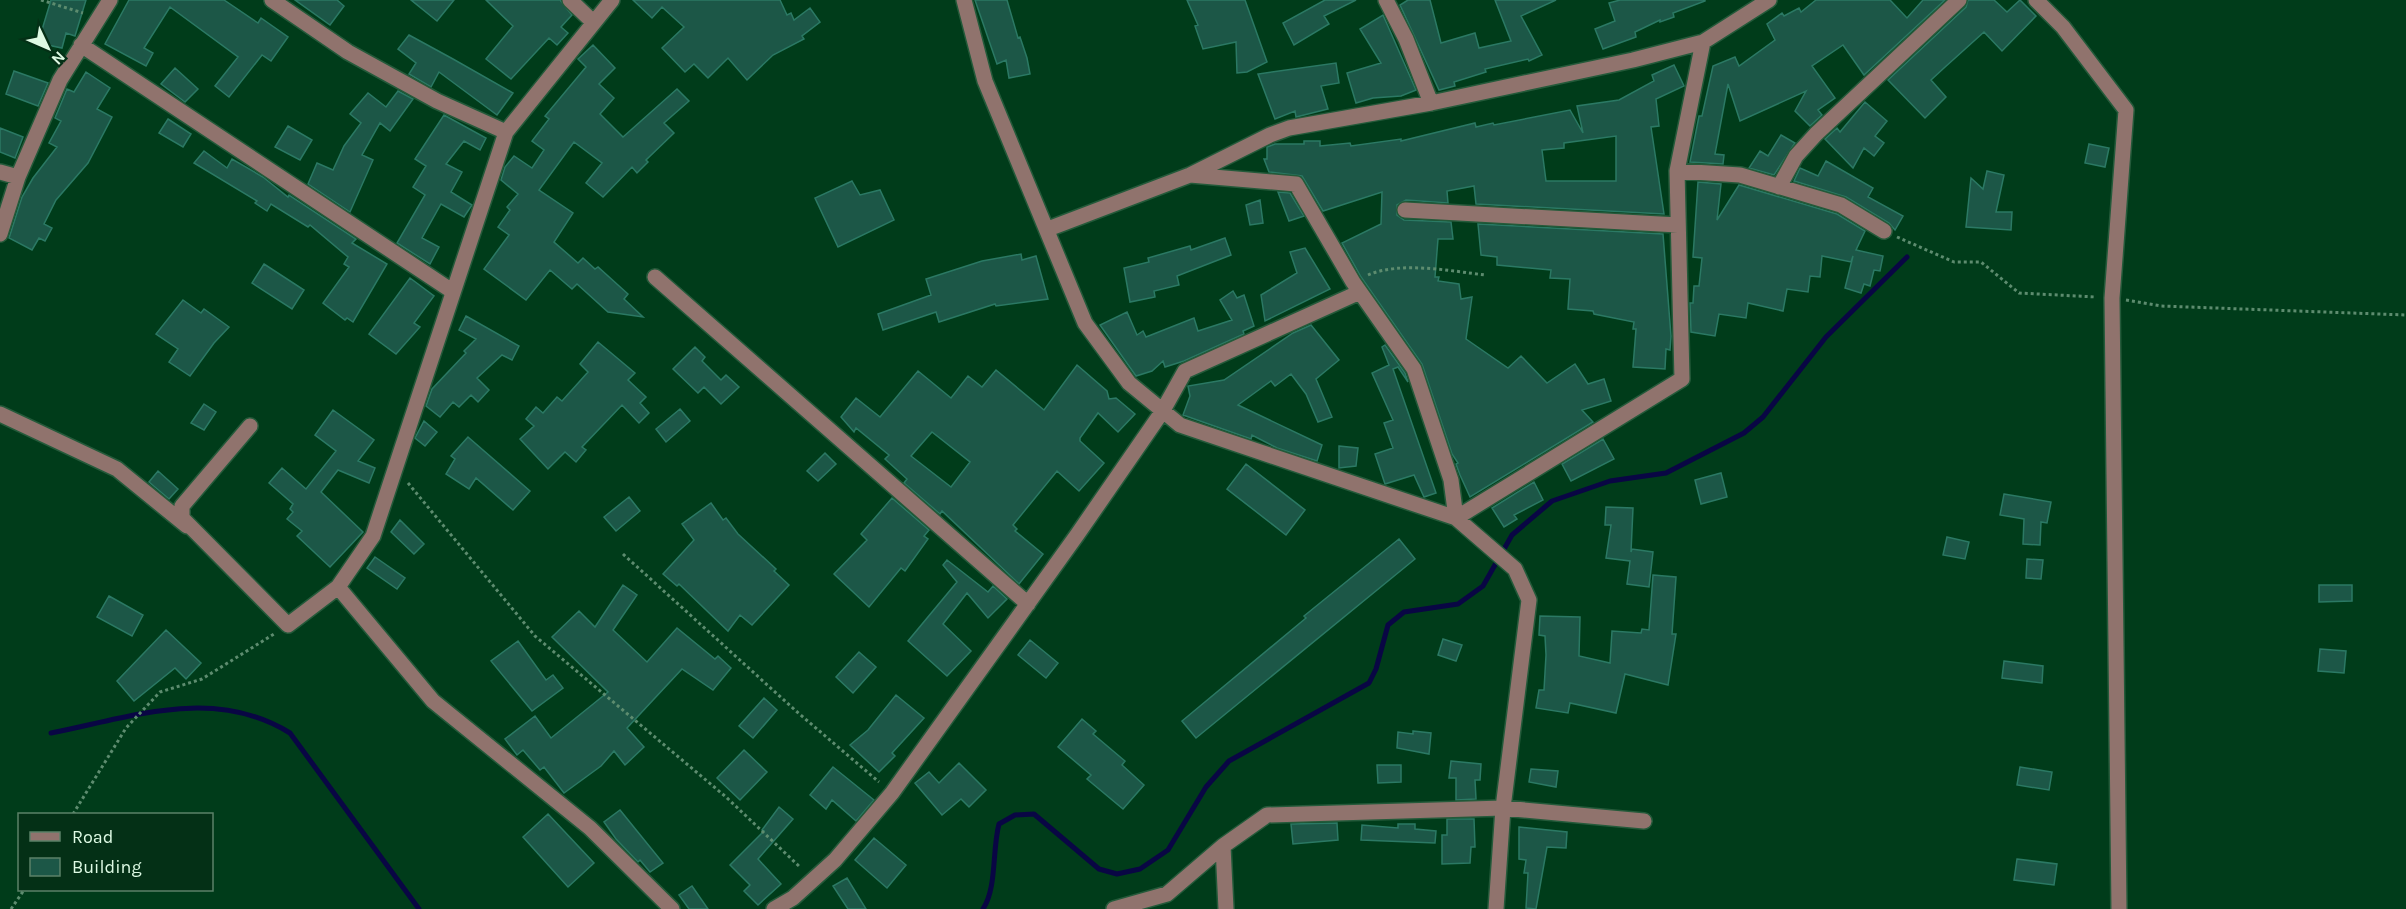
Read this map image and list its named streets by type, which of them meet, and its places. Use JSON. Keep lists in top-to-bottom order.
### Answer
{
  "legend": ["Road", "Building"],
  "north": "bottom right"
}
